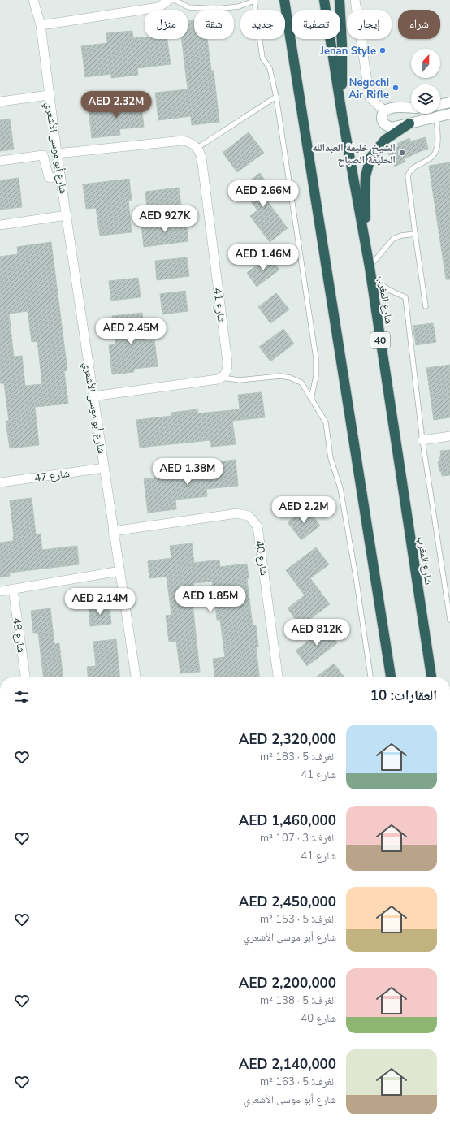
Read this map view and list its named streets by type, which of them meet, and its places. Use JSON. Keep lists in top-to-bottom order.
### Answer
{
  "streets": {
    "highway": ["شارع المغرب", "40"],
    "street": [
      "شارع أبو موسى الأشعري",
      "شارع 41",
      "شارع 47",
      "شارع 40",
      "شارع 48"
    ]
  },
  "crossings": [
    ["شارع أبو موسى الأشعري", "شارع 47"],
    ["شارع أبو موسى الأشعري", "شارع 40"]
  ],
  "places": ["Jenan Style", "Negochi Air Rifle", "الشيخ خليفة العبدالله الخليفة الصباح"],
  "north": "top",
  "page": {
    "chip": [
      "شراء",
      "إيجار",
      "تصفية",
      "جديد",
      "شقة",
      "منزل"
    ],
    "price": [
      "AED 2.32M",
      "AED 2.66M",
      "AED 927K",
      "AED 1.46M",
      "AED 2.45M",
      "AED 1.38M",
      "AED 2.2M",
      "AED 1.85M",
      "AED 2.14M",
      "AED 812K"
    ],
    "heading": "العقارات: 10",
    "list": [
      {
        "name": "AED 2,320,000",
        "note": "الغرف: 5 · 183 m² · شارع 41"
      },
      {
        "name": "AED 1,460,000",
        "note": "الغرف: 3 · 107 m² · شارع 41"
      },
      {
        "name": "AED 2,450,000",
        "note": "الغرف: 5 · 153 m² · شارع أبو موسى الأشعري"
      },
      {
        "name": "AED 2,200,000",
        "note": "الغرف: 5 · 138 m² · شارع 40"
      },
      {
        "name": "AED 2,140,000",
        "note": "الغرف: 5 · 163 m² · شارع أبو موسى الأشعري"
      }
    ]
  }
}
